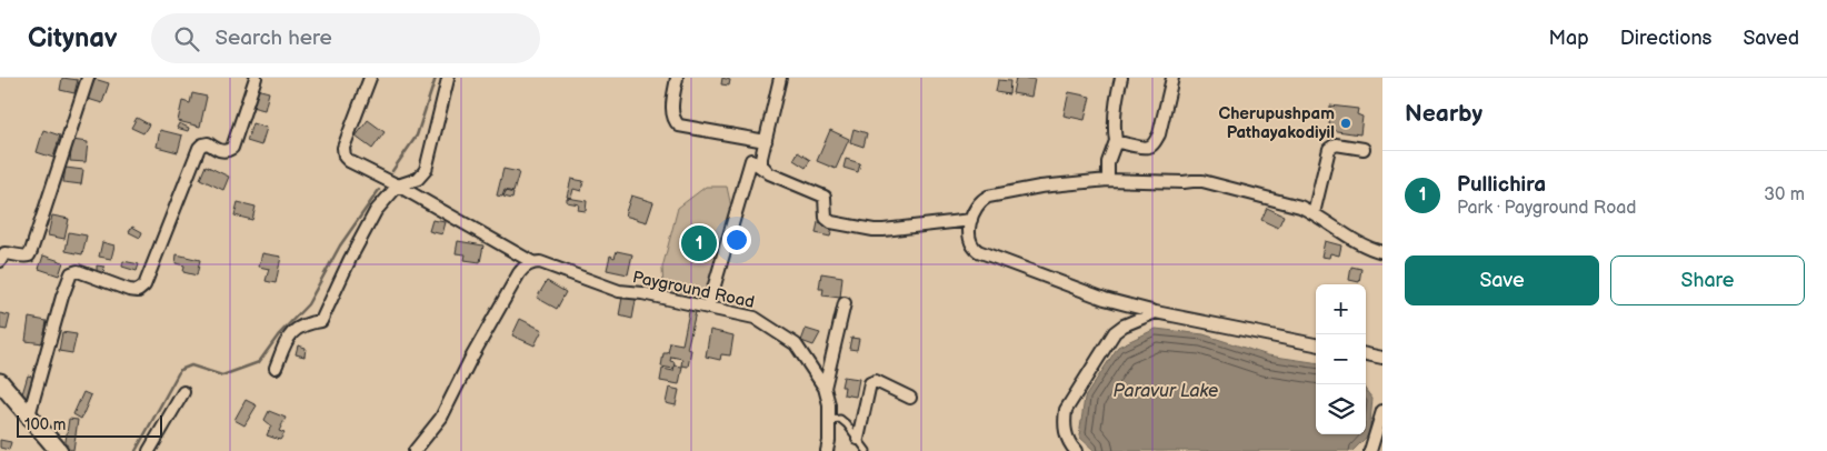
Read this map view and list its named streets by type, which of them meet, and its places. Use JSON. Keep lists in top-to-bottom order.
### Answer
{
  "streets": {
    "street": ["Payground Road"]
  },
  "water": ["Paravur Lake"],
  "places": ["Cherupushpam Pathayakodiyil"],
  "scale_bar": "100 m",
  "page": {
    "header": "Citynav",
    "search": "Search here",
    "nav": ["Map", "Directions", "Saved"],
    "heading": "Nearby",
    "list": [
      {
        "mark": "1",
        "name": "Pullichira",
        "note": "Park · Payground Road",
        "value": "30 m"
      }
    ],
    "pins": "1",
    "buttons": ["Save", "Share"],
    "map_buttons": ["+", "−"],
    "scale": "100 m"
  }
}
